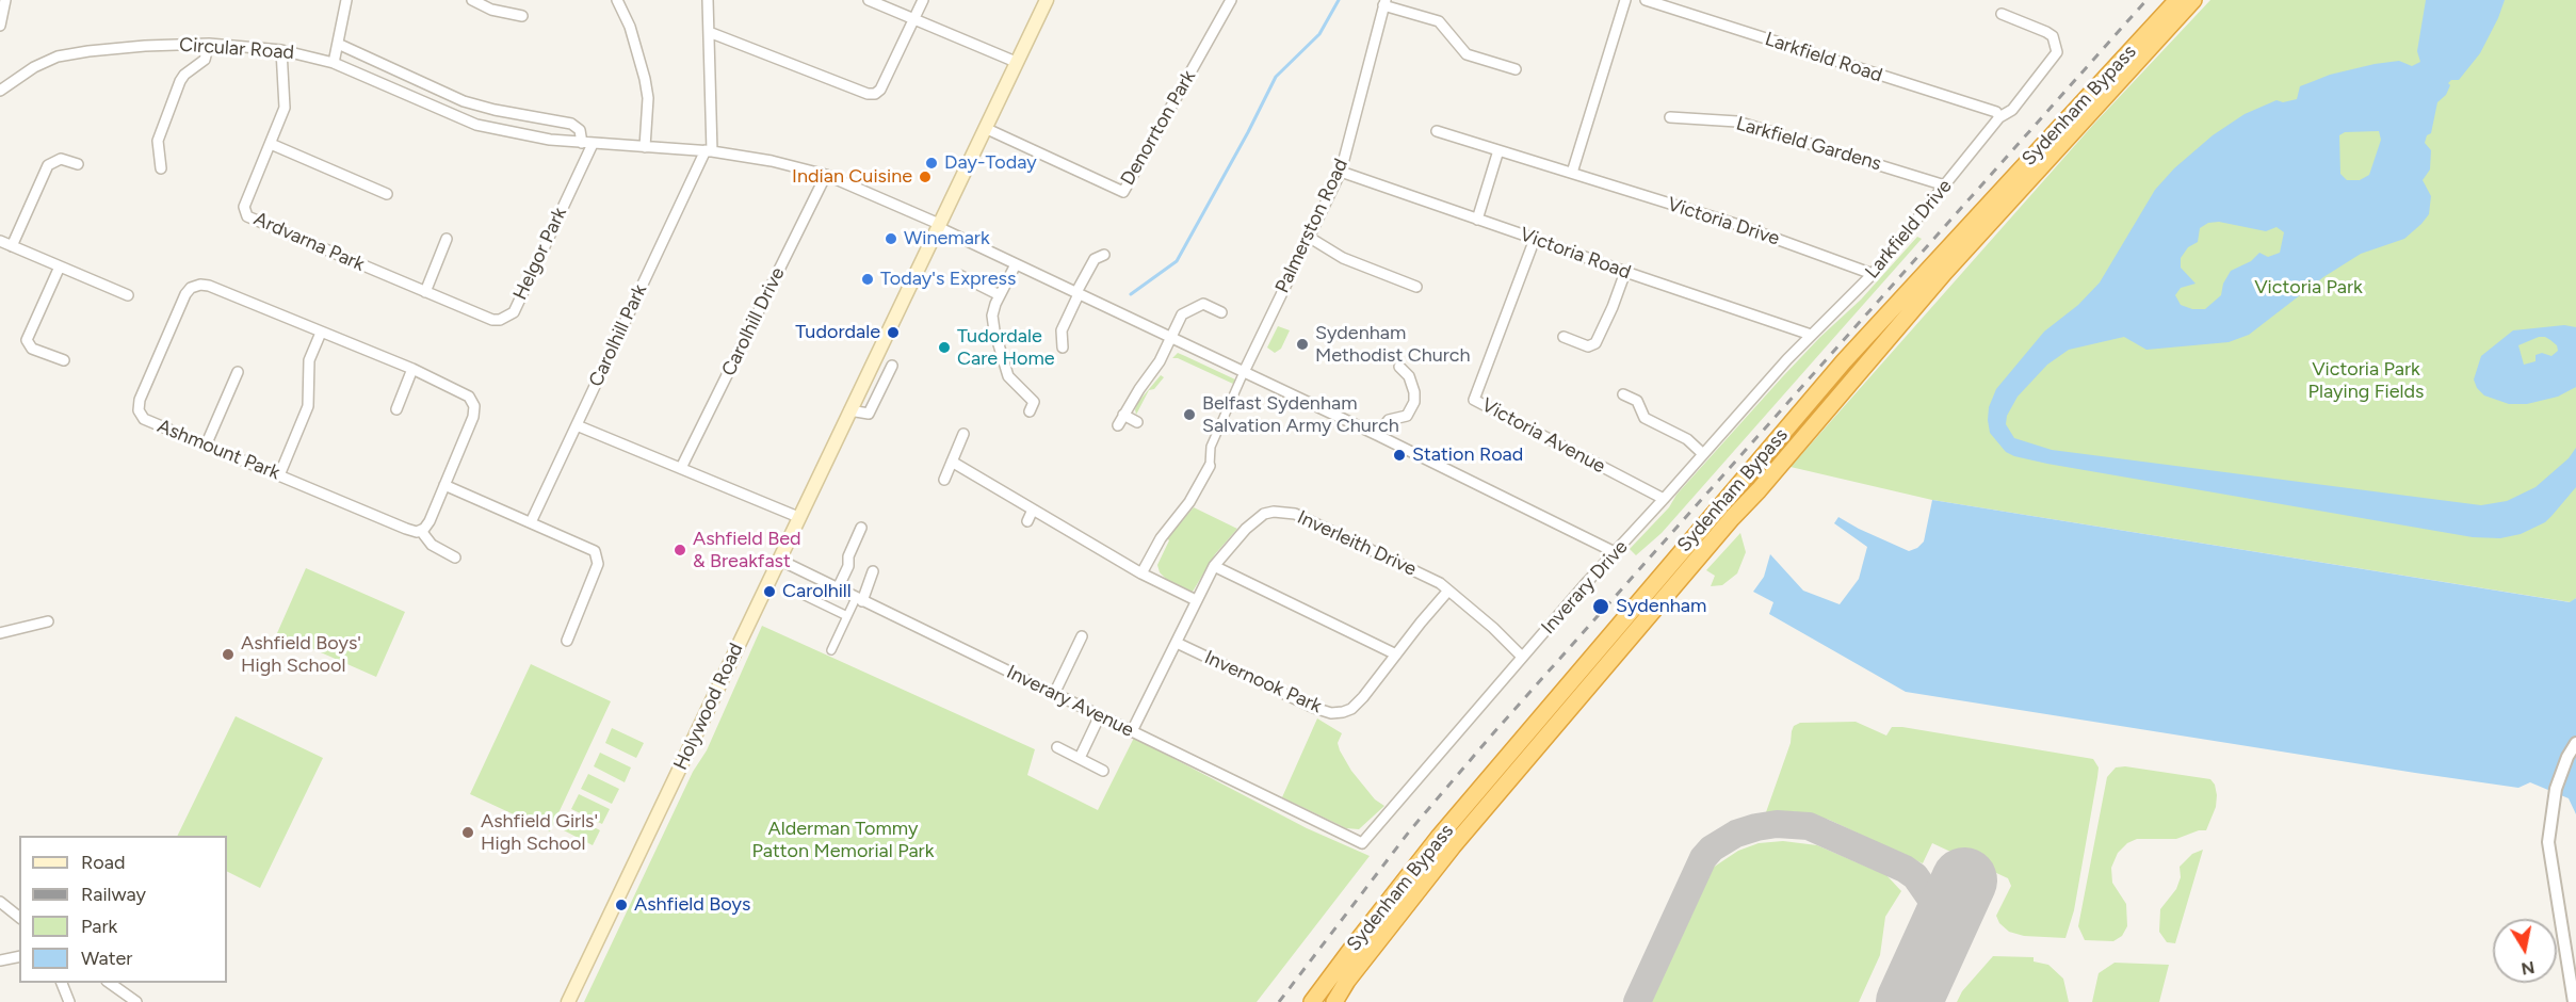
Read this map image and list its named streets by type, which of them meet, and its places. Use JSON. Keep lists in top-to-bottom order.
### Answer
{
  "streets": {
    "highway": ["Sydenham Bypass"],
    "main road": ["Holywood Road"],
    "street": [
      "Circular Road",
      "Larkfield Road",
      "Denorrton Park",
      "Larkfield Gardens",
      "Victoria Drive",
      "Palmerston Road",
      "Larkfield Drive",
      "Ardvarna Park",
      "Helgor Park",
      "Victoria Road",
      "Carolhill Drive",
      "Carolhill Park",
      "Victoria Avenue",
      "Ashmount Park",
      "Inverleith Drive",
      "Inverary Drive",
      "Invernook Park",
      "Inverary Avenue"
    ]
  },
  "crossings": [
    ["Circular Road", "Ardvarna Park"],
    ["Circular Road", "Helgor Park"],
    ["Circular Road", "Carolhill Drive"],
    ["Circular Road", "Carolhill Park"],
    ["Circular Road", "Holywood Road"],
    ["Larkfield Road", "Larkfield Drive"],
    ["Denorrton Park", "Holywood Road"],
    ["Larkfield Gardens", "Larkfield Drive"],
    ["Victoria Drive", "Larkfield Drive"],
    ["Palmerston Road", "Victoria Road"],
    ["Larkfield Drive", "Victoria Road"],
    ["Larkfield Drive", "Inverary Drive"],
    ["Ardvarna Park", "Helgor Park"],
    ["Victoria Road", "Victoria Avenue"],
    ["Victoria Road", "Inverary Drive"],
    ["Victoria Avenue", "Inverary Drive"],
    ["Inverleith Drive", "Inverary Drive"],
    ["Inverleith Drive", "Invernook Park"],
    ["Inverleith Drive", "Inverary Avenue"],
    ["Inverary Drive", "Inverary Avenue"],
    ["Inverary Avenue", "Holywood Road"]
  ],
  "parks": ["Victoria Park", "Victoria Park Playing Fields", "Alderman Tommy Patton Memorial Park"],
  "places": [
    "Day-Today",
    "Indian Cuisine",
    "Winemark",
    "Today's Express",
    "Tudordale",
    "Sydenham Methodist Church",
    "Tudordale Care Home",
    "Belfast Sydenham Salvation Army Church",
    "Station Road",
    "Ashfield Bed & Breakfast",
    "Carolhill",
    "Sydenham",
    "Ashfield Boys' High School",
    "Ashfield Girls' High School",
    "Ashfield Boys"
  ],
  "legend": [
    "Road",
    "Railway",
    "Park",
    "Water"
  ],
  "north": "bottom"
}
